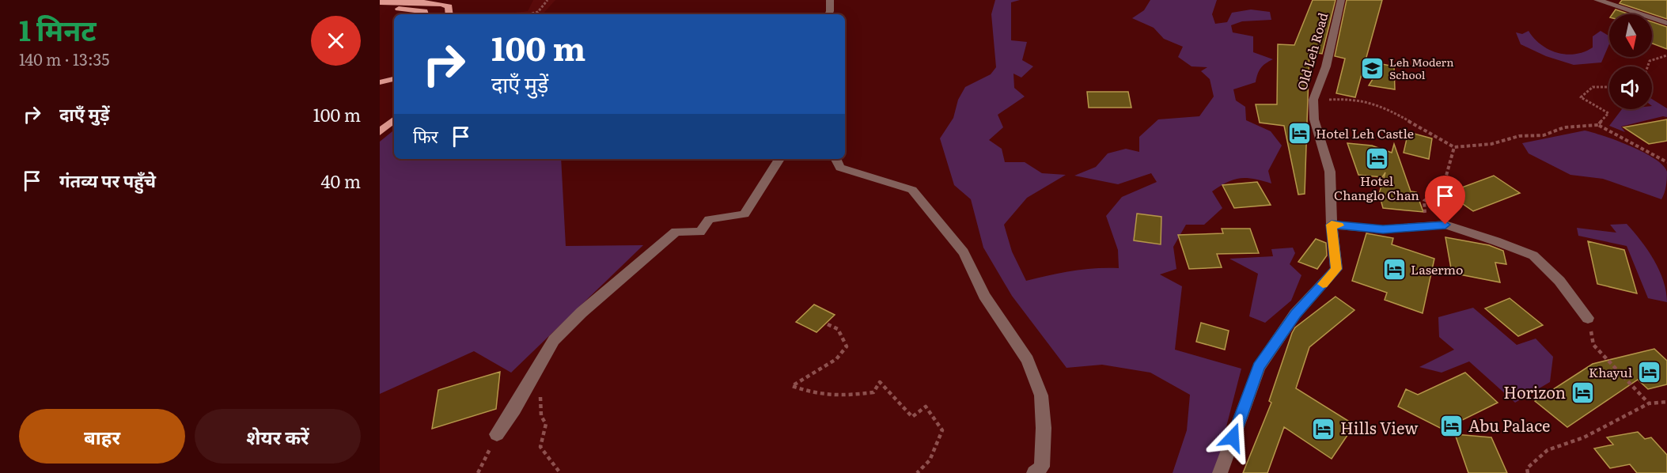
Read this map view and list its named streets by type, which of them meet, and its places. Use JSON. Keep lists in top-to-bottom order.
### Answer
{
  "streets": {
    "street": ["Old Leh Road"]
  },
  "places": {
    "school or university": ["Leh Modern School"],
    "hotel": [
      "Hotel Leh Castle",
      "Hotel Changlo Chan",
      "Lasermo",
      "Khayul",
      "Horizon",
      "Abu Palace",
      "Hills View"
    ]
  },
  "north": "bottom",
  "page": {
    "heading": ["1 मिनट", "140 m · 13:35"],
    "turn": ["100 m", "दाएँ मुड़ें"],
    "list": [
      {
        "name": "दाएँ मुड़ें",
        "value": "100 m"
      },
      {
        "name": "गंतव्य पर पहुँचे",
        "value": "40 m"
      }
    ],
    "then": "फिर",
    "buttons": ["बाहर", "शेयर करें"]
  }
}
